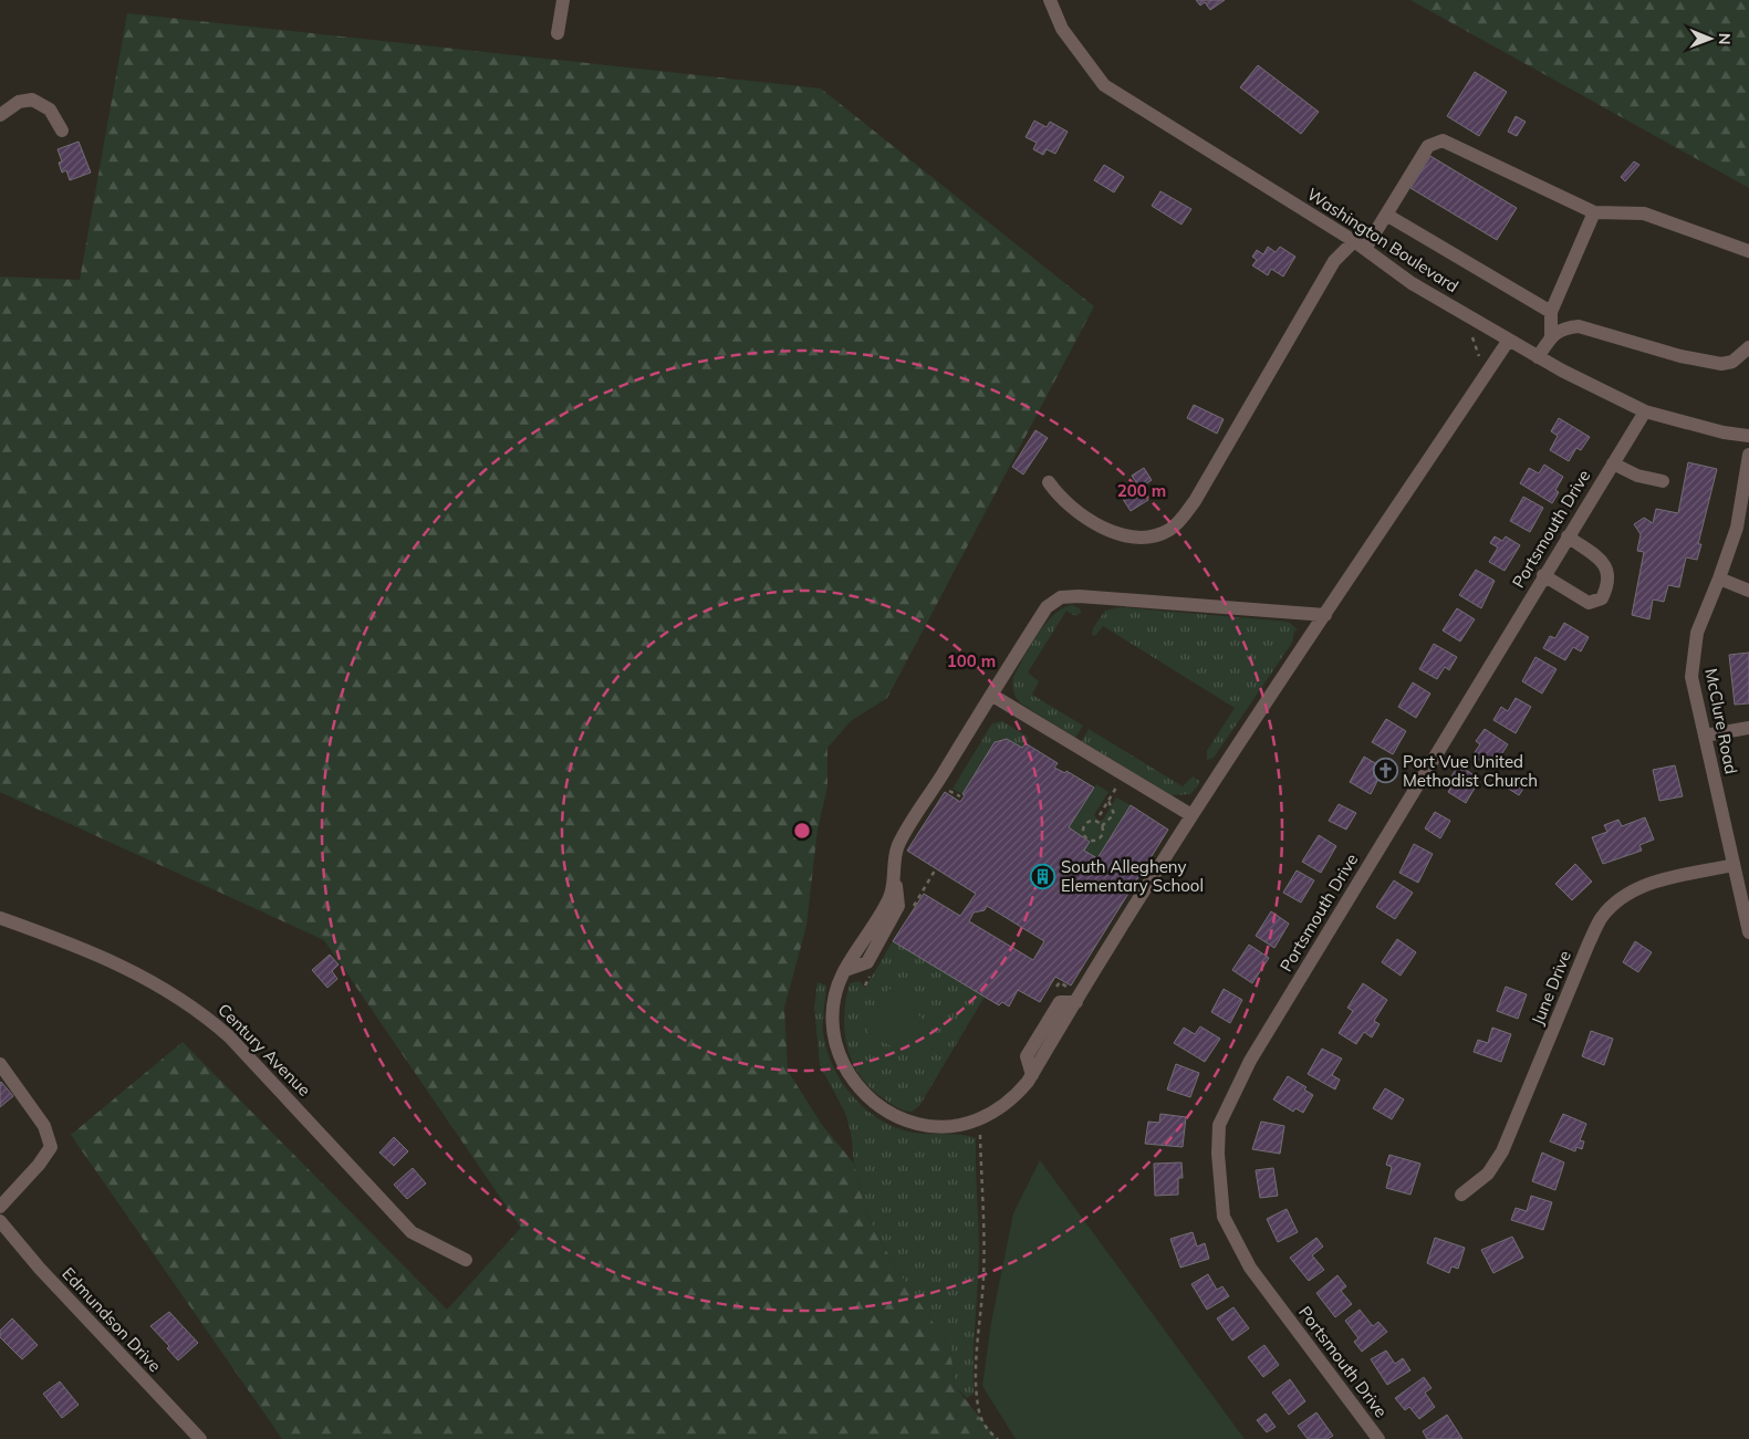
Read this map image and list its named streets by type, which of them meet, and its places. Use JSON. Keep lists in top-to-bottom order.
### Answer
{
  "streets": {
    "street": [
      "Washington Boulevard",
      "Portsmouth Drive",
      "McClure Road",
      "June Drive",
      "Century Avenue",
      "Edmundson Drive"
    ]
  },
  "crossings": [
    ["Washington Boulevard", "Portsmouth Drive"],
    ["McClure Road", "June Drive"]
  ],
  "places": {
    "church": ["Port Vue United Methodist Church"],
    "building": ["South Allegheny Elementary School"]
  },
  "north": "right",
  "rings": ["200 m", "100 m"]
}
